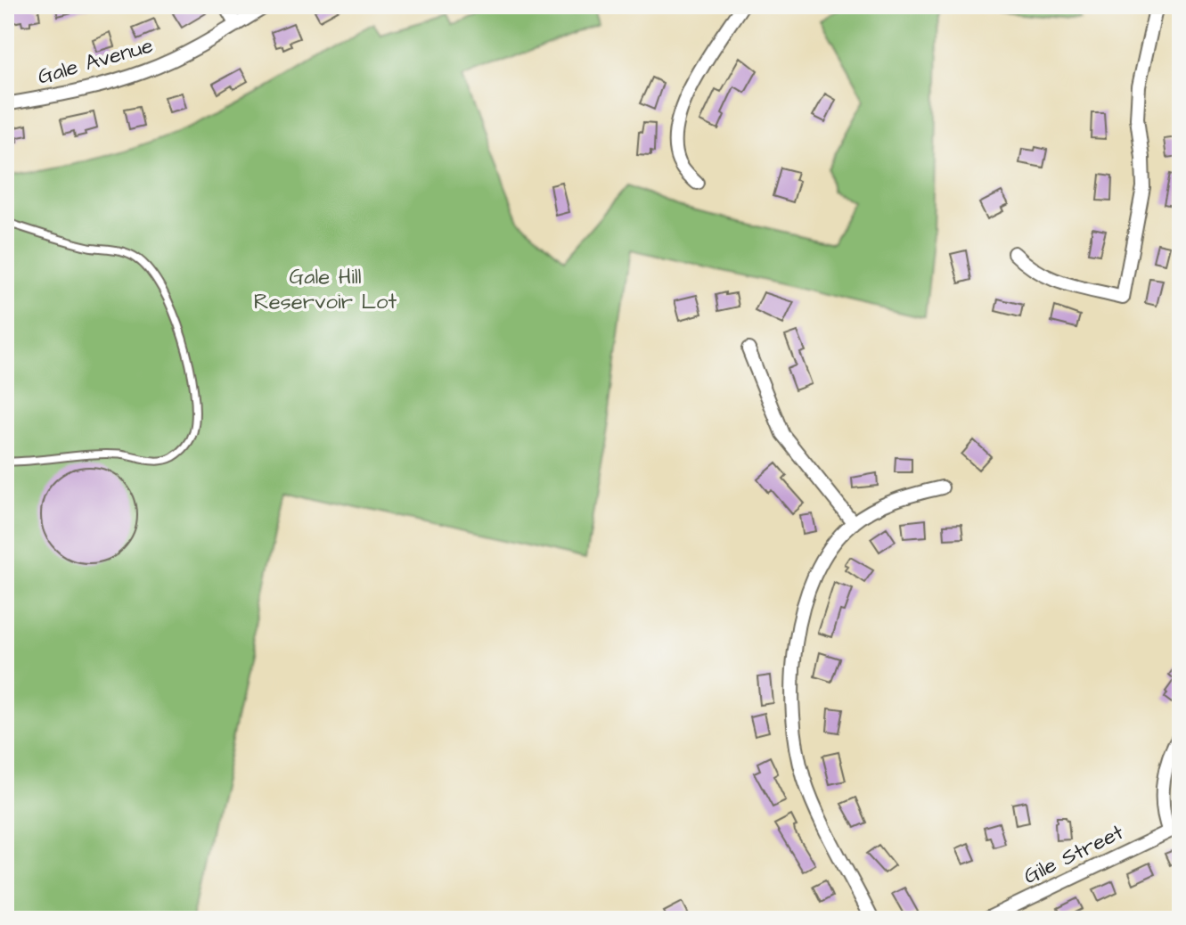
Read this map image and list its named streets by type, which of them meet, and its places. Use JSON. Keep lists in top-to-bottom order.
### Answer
{
  "streets": {
    "street": ["Gale Avenue", "Gile Street"]
  },
  "parks": ["Gale Hill Reservoir Lot"]
}
